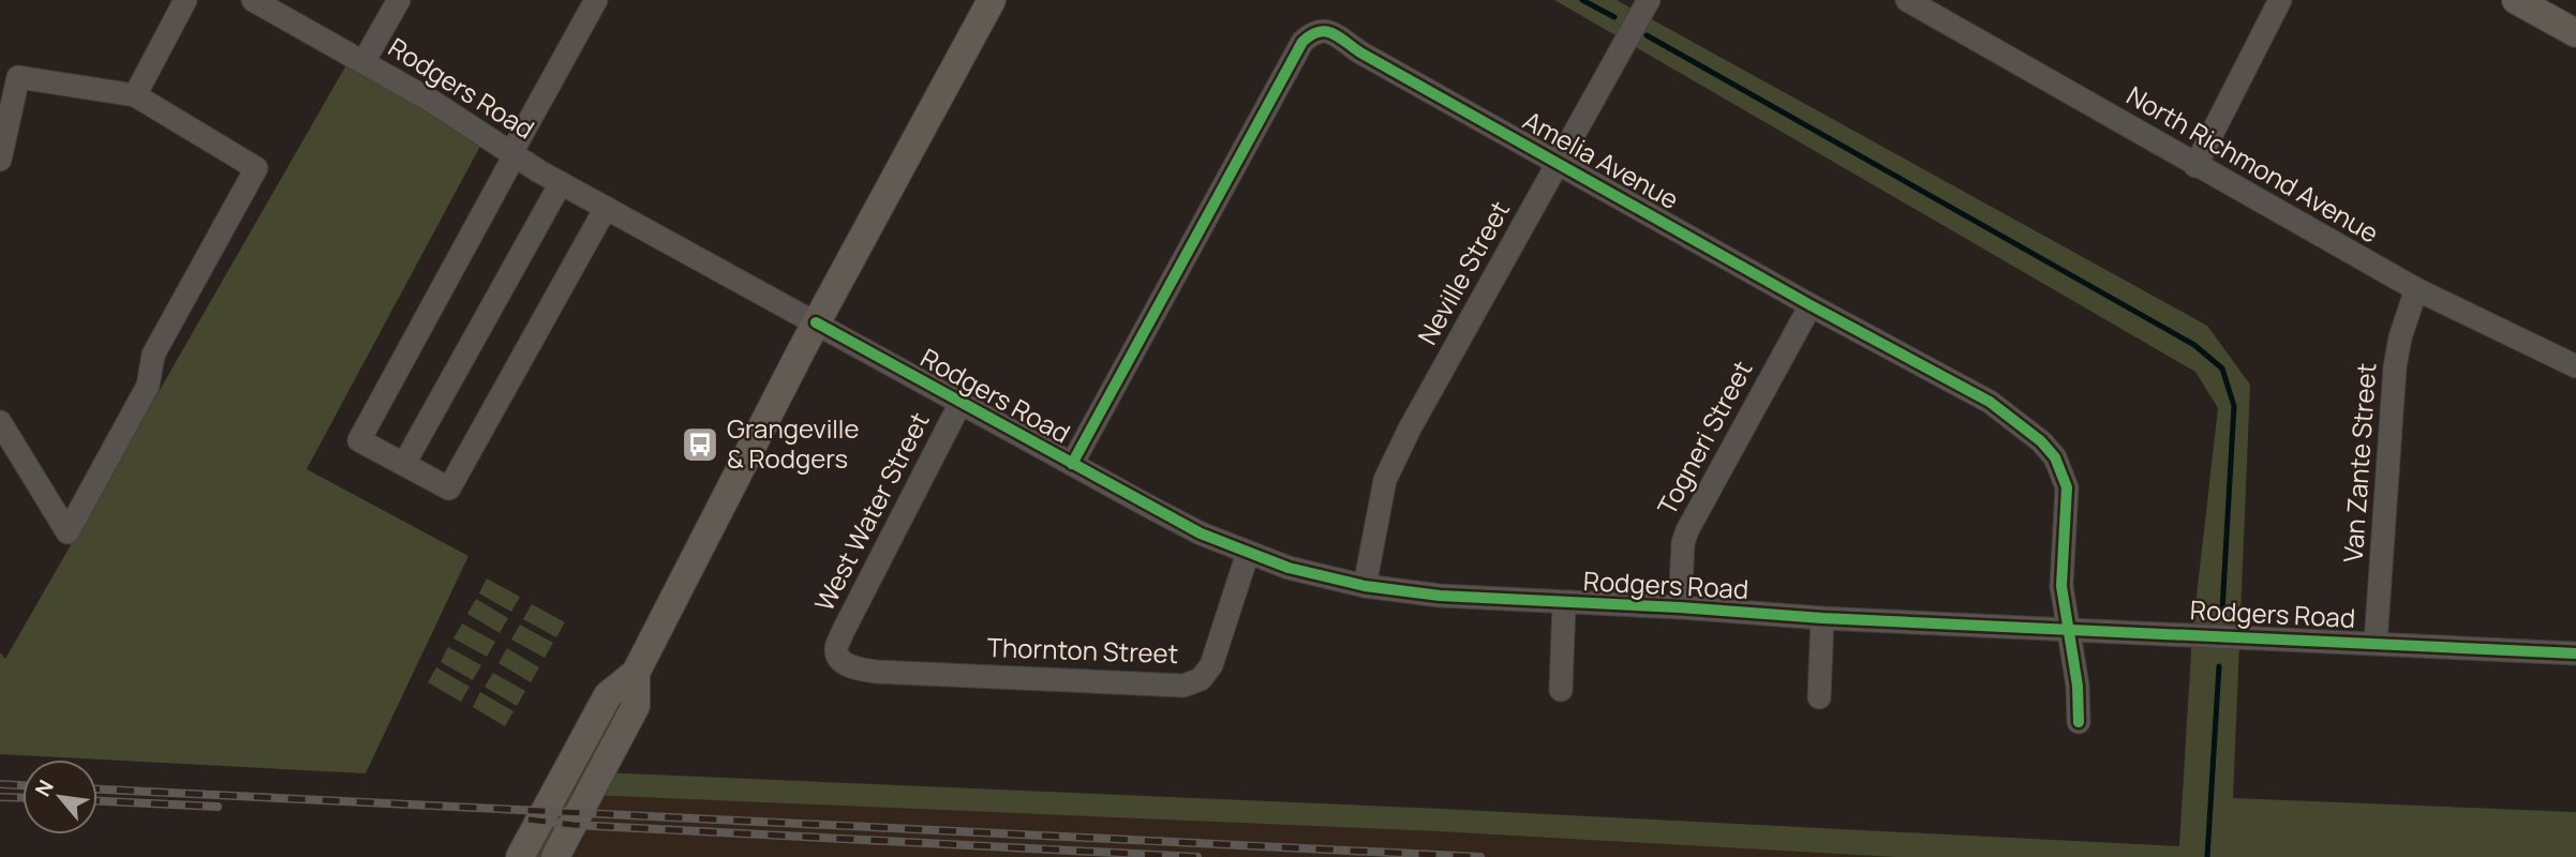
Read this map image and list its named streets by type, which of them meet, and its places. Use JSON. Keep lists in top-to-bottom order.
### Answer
{
  "streets": {
    "street": [
      "Rodgers Road",
      "Amelia Avenue",
      "North Richmond Avenue",
      "Neville Street",
      "Togneri Street",
      "Van Zante Street",
      "West Water Street",
      "Thornton Street"
    ]
  },
  "crossings": [
    ["Rodgers Road", "Amelia Avenue"],
    ["Rodgers Road", "Neville Street"],
    ["Rodgers Road", "Togneri Street"],
    ["Rodgers Road", "Van Zante Street"],
    ["Rodgers Road", "West Water Street"],
    ["Rodgers Road", "Thornton Street"],
    ["Amelia Avenue", "Neville Street"],
    ["Amelia Avenue", "Togneri Street"],
    ["North Richmond Avenue", "Van Zante Street"],
    ["West Water Street", "Thornton Street"]
  ],
  "places": {
    "bus stop": ["Grangeville & Rodgers"]
  },
  "north": "top left"
}
